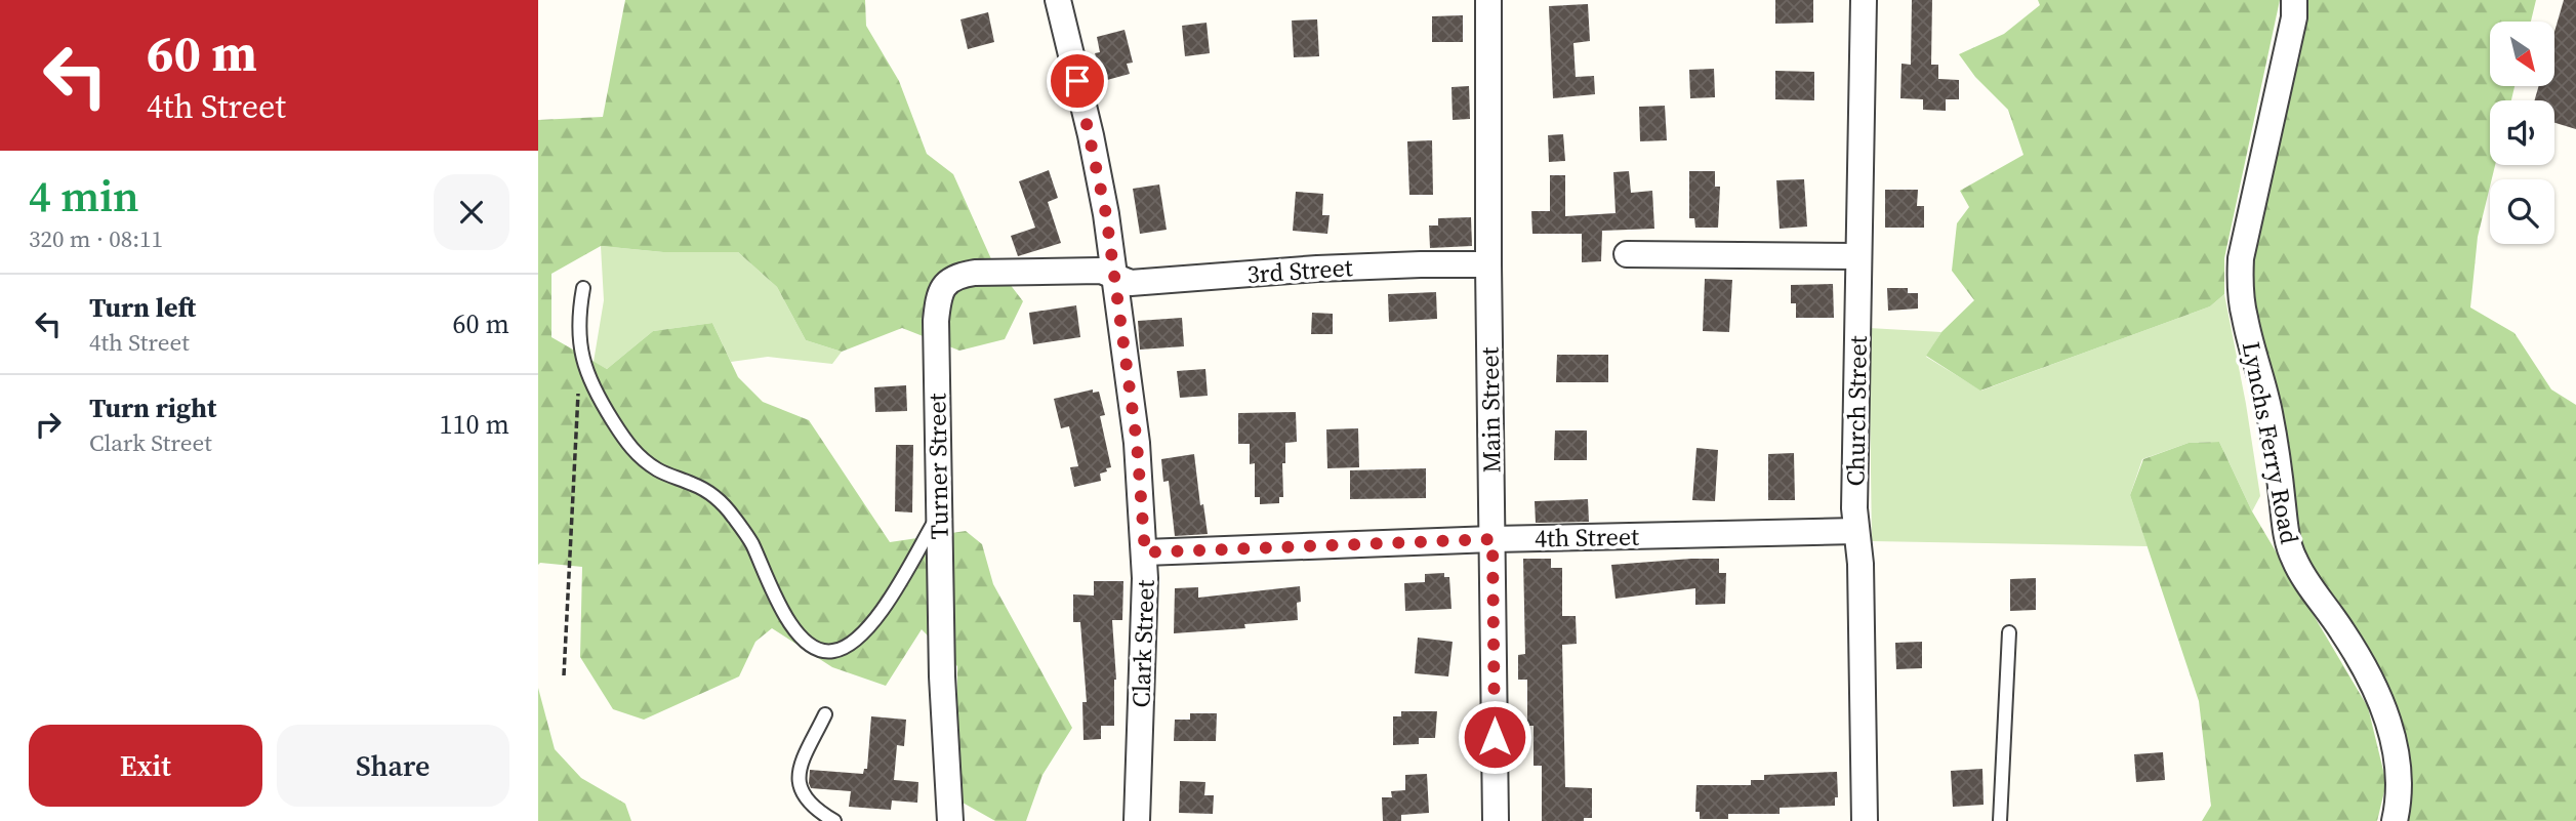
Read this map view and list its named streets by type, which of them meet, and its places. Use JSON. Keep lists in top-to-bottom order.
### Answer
{
  "streets": {
    "street": [
      "3rd Street",
      "Main Street",
      "Church Street",
      "Lynchs Ferry Road",
      "Turner Street",
      "4th Street",
      "Clark Street"
    ]
  },
  "crossings": [
    ["3rd Street", "Main Street"],
    ["3rd Street", "Turner Street"],
    ["3rd Street", "Clark Street"],
    ["Main Street", "4th Street"],
    ["Church Street", "4th Street"],
    ["Turner Street", "Clark Street"],
    ["4th Street", "Clark Street"]
  ],
  "north": "bottom right",
  "page": {
    "turn": ["60 m", "4th Street"],
    "heading": ["4 min", "320 m · 08:11"],
    "list": [
      {
        "name": "Turn left",
        "note": "4th Street",
        "value": "60 m"
      },
      {
        "name": "Turn right",
        "note": "Clark Street",
        "value": "110 m"
      }
    ],
    "buttons": ["Exit", "Share"]
  }
}
